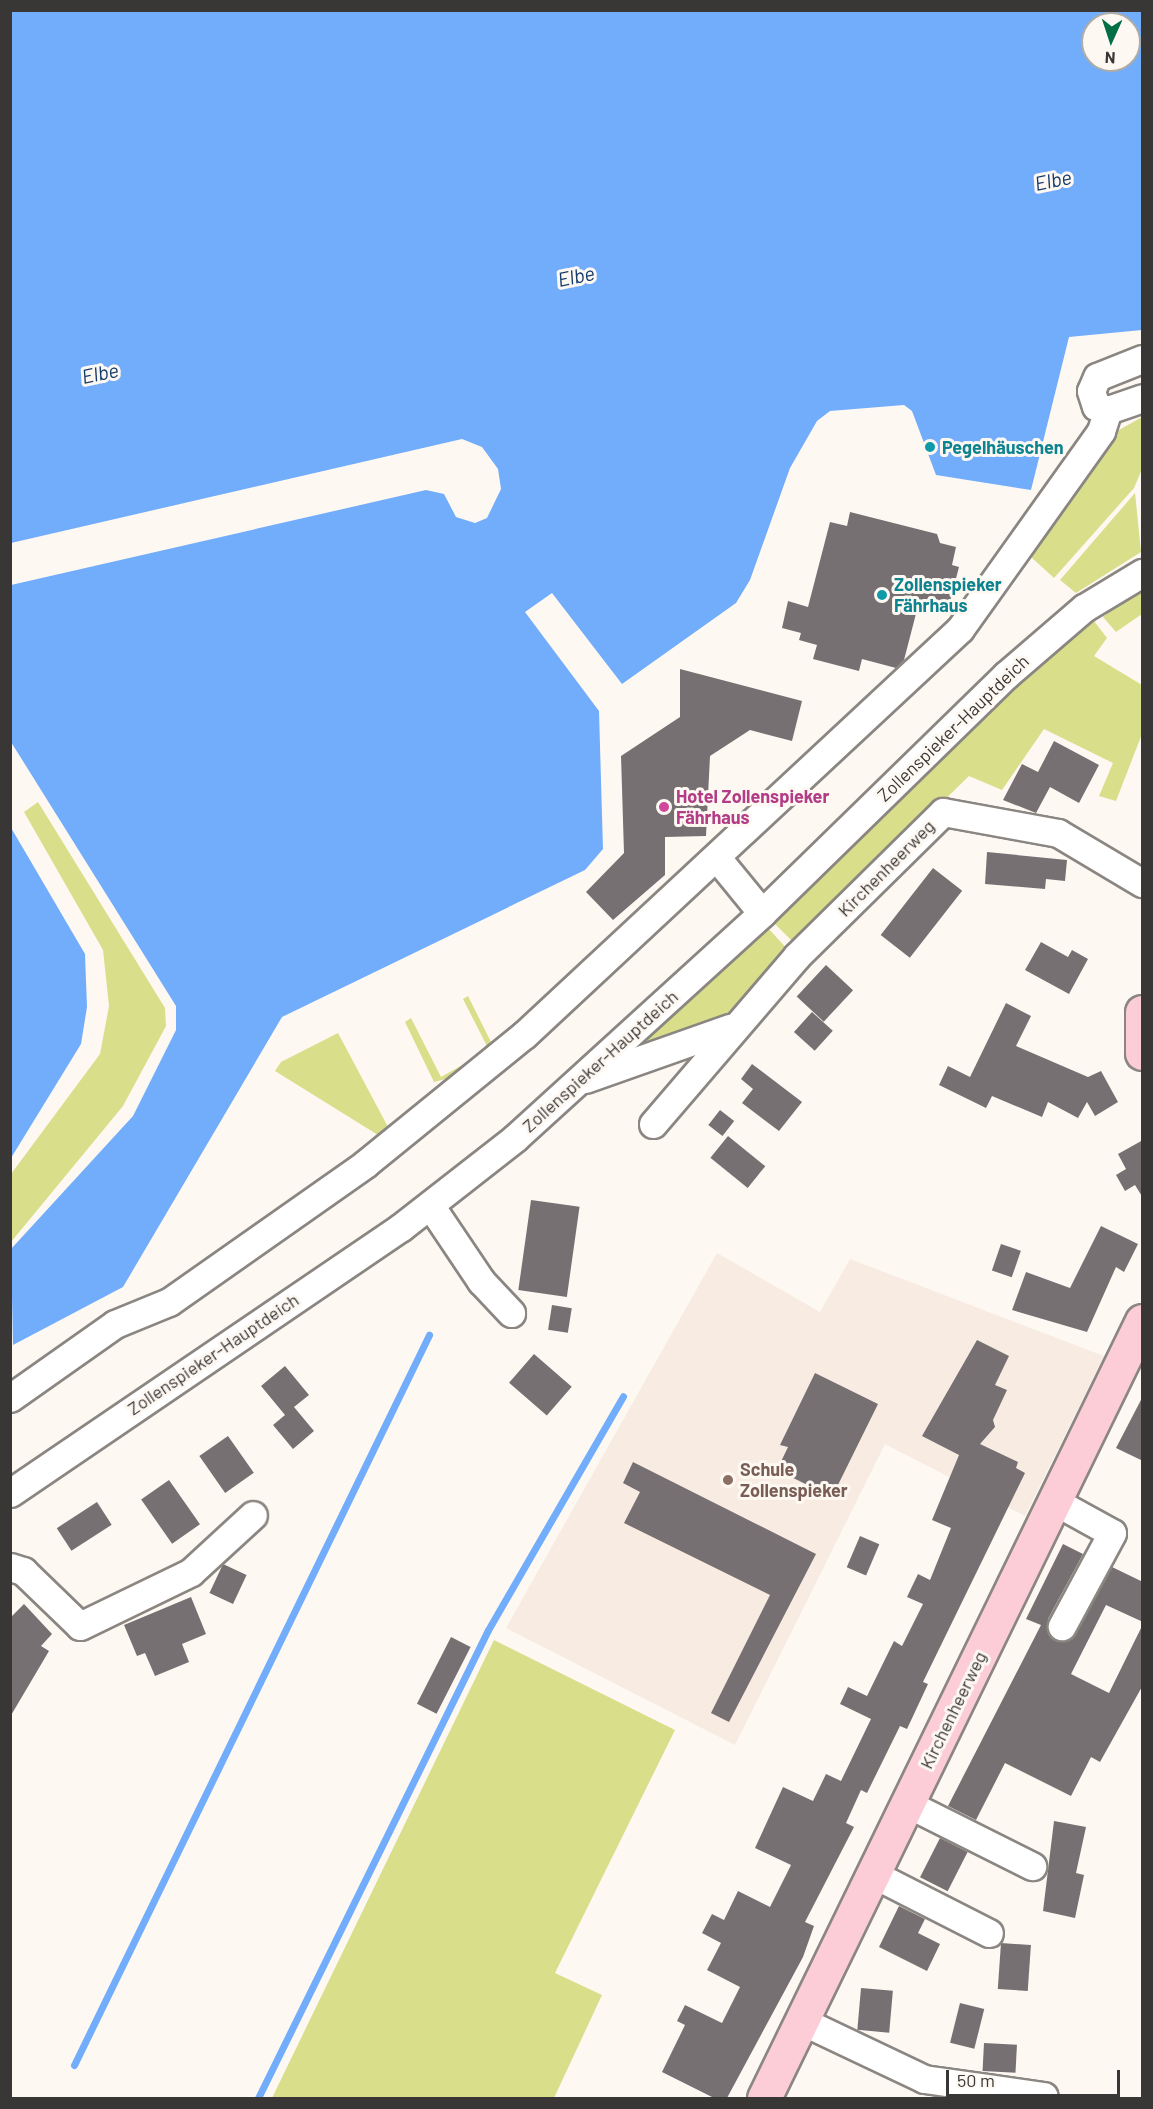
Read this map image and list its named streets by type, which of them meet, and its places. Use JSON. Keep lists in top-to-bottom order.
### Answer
{
  "streets": {
    "main road": ["Kirchenheerweg"],
    "street": ["Zollenspieker-Hauptdeich"]
  },
  "crossings": [
    ["Zollenspieker-Hauptdeich", "Kirchenheerweg"]
  ],
  "water": ["Elbe"],
  "places": [
    "Pegelhäuschen",
    "Zollenspieker Fährhaus",
    "Hotel Zollenspieker Fährhaus",
    "Schule Zollenspieker"
  ],
  "scale_bar": "50 m",
  "north": "bottom"
}
